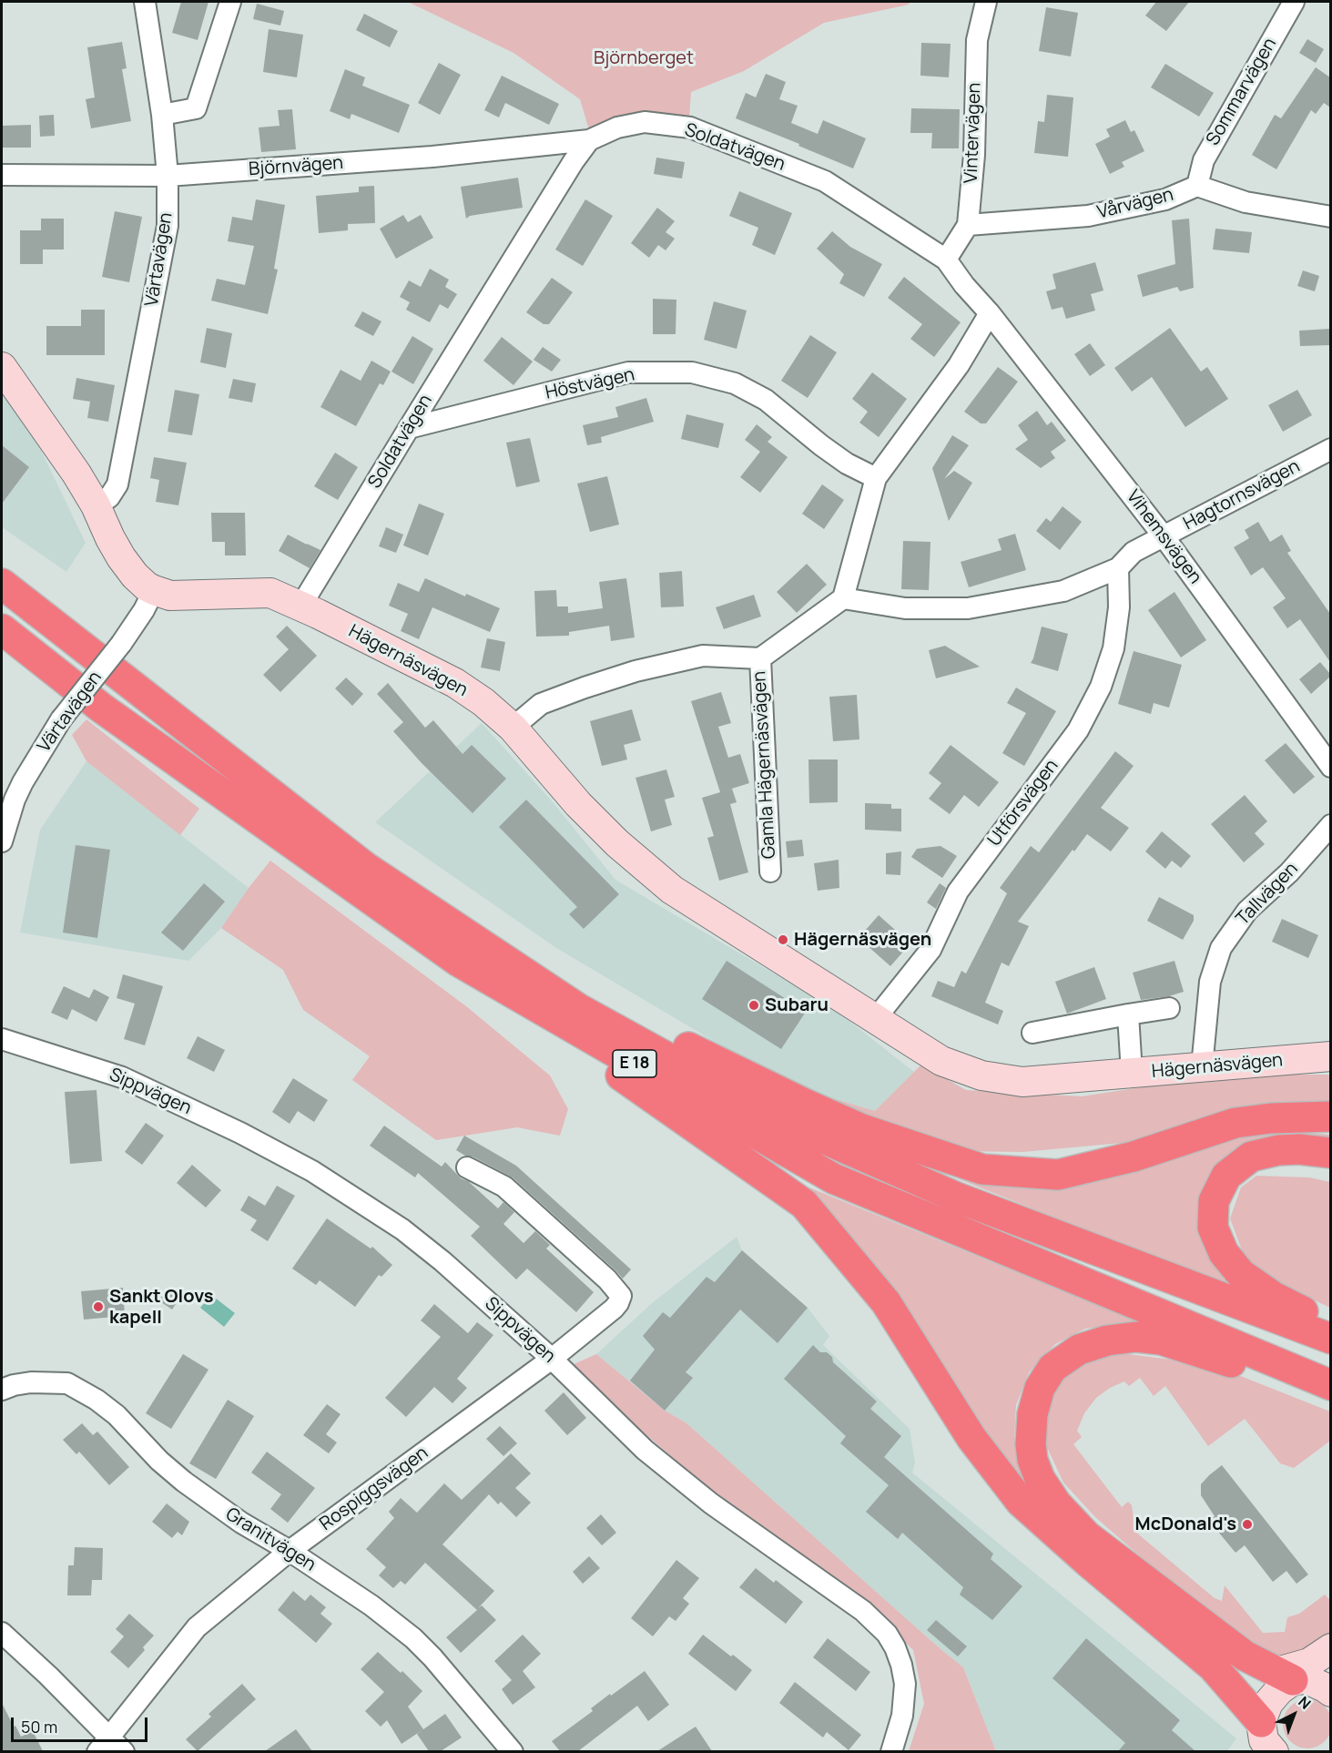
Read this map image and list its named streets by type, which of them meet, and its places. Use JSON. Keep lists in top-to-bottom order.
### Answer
{
  "streets": {
    "highway": ["E 18"],
    "street": [
      "Sommarvägen",
      "Vintervägen",
      "Soldatvägen",
      "Björnvägen",
      "Vårvägen",
      "Värtavägen",
      "Höstvägen",
      "Hagtornsvägen",
      "Vihemsvägen",
      "Hägernäsvägen",
      "Gamla Hägernäsvägen",
      "Utförsvägen",
      "Tallvägen",
      "Sippvägen",
      "Rospiggsvägen",
      "Granitvägen"
    ]
  },
  "crossings": [
    ["Sommarvägen", "Vårvägen"],
    ["Vintervägen", "Soldatvägen"],
    ["Vintervägen", "Vårvägen"],
    ["Soldatvägen", "Björnvägen"],
    ["Soldatvägen", "Höstvägen"],
    ["Soldatvägen", "Vihemsvägen"],
    ["Soldatvägen", "Hägernäsvägen"],
    ["Björnvägen", "Värtavägen"],
    ["Värtavägen", "Hägernäsvägen"],
    ["Hagtornsvägen", "Vihemsvägen"],
    ["Hagtornsvägen", "Gamla Hägernäsvägen"],
    ["Hagtornsvägen", "Utförsvägen"],
    ["Hägernäsvägen", "Gamla Hägernäsvägen"],
    ["Hägernäsvägen", "Utförsvägen"],
    ["Hägernäsvägen", "Tallvägen"],
    ["Sippvägen", "Rospiggsvägen"],
    ["Rospiggsvägen", "Granitvägen"]
  ],
  "parks": ["Björnberget"],
  "places": [
    "Hägernäsvägen",
    "Subaru",
    "Sankt Olovs kapell",
    "McDonald's"
  ],
  "scale_bar": "50 m",
  "north": "top right"
}
